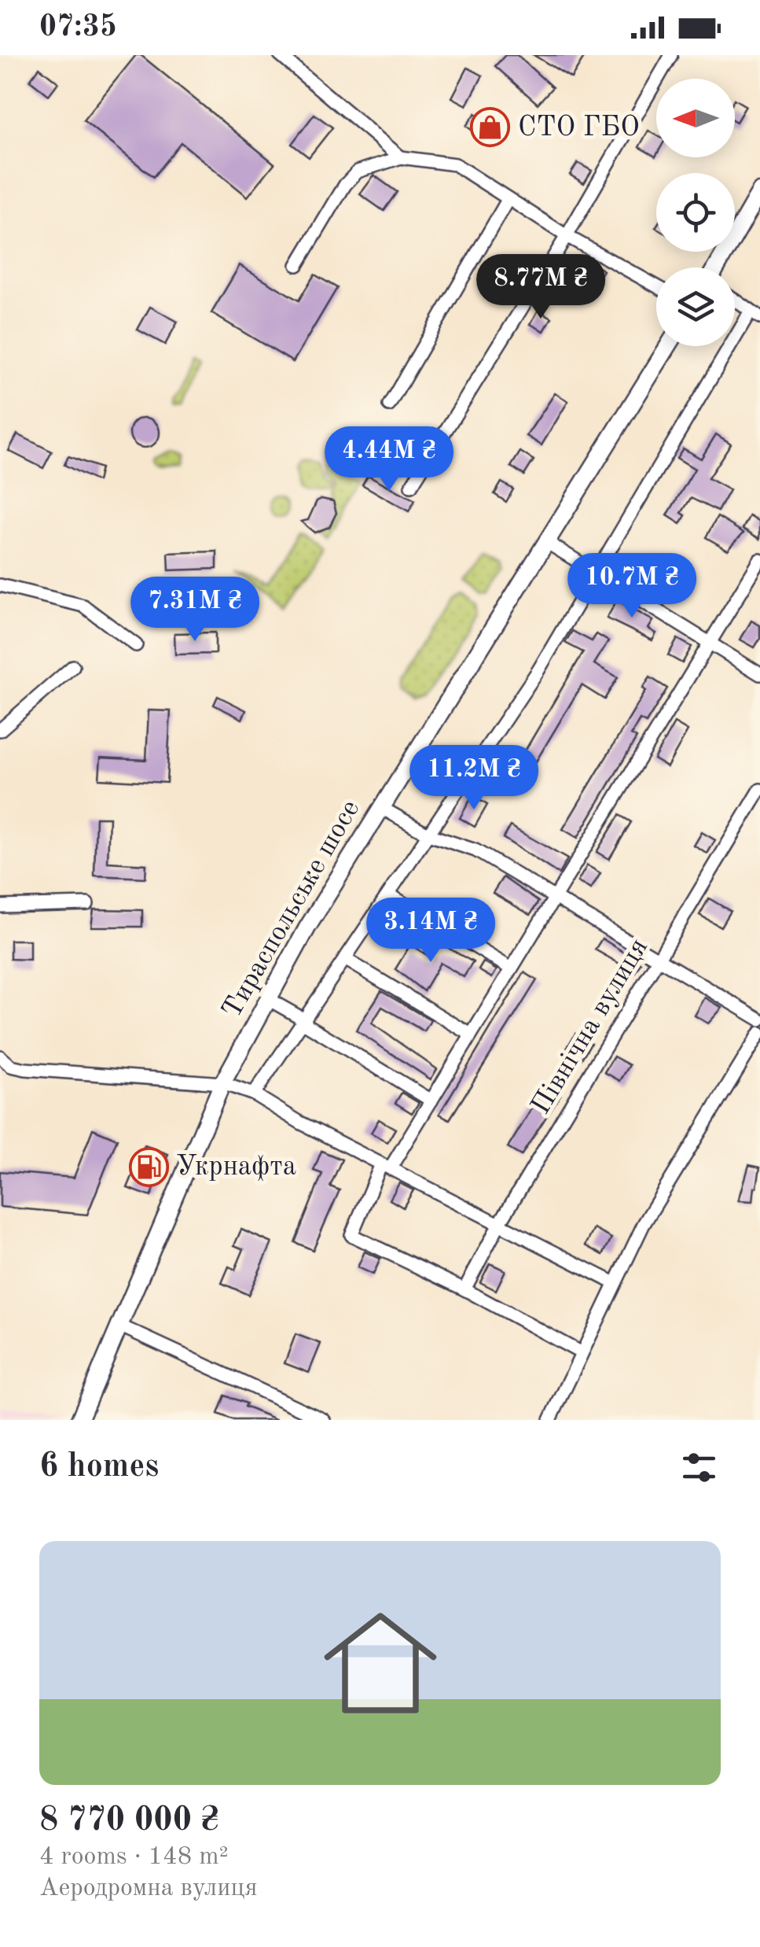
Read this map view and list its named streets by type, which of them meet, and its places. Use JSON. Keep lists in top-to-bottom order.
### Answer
{
  "streets": {
    "main road": ["Тираспольське шосе"],
    "street": ["Північна вулиця"]
  },
  "places": {
    "shop": ["СТО ГБО"],
    "fuel station": ["Укрнафта"]
  },
  "north": "left",
  "page": {
    "status": "07:35",
    "price": [
      "8.77M ₴",
      "4.44M ₴",
      "10.7M ₴",
      "7.31M ₴",
      "11.2M ₴",
      "3.14M ₴"
    ],
    "heading": "6 homes",
    "list": [
      {
        "name": "8 770 000 ₴",
        "note": "4 rooms · 148 m² · Аеродромна вулиця"
      }
    ]
  }
}
